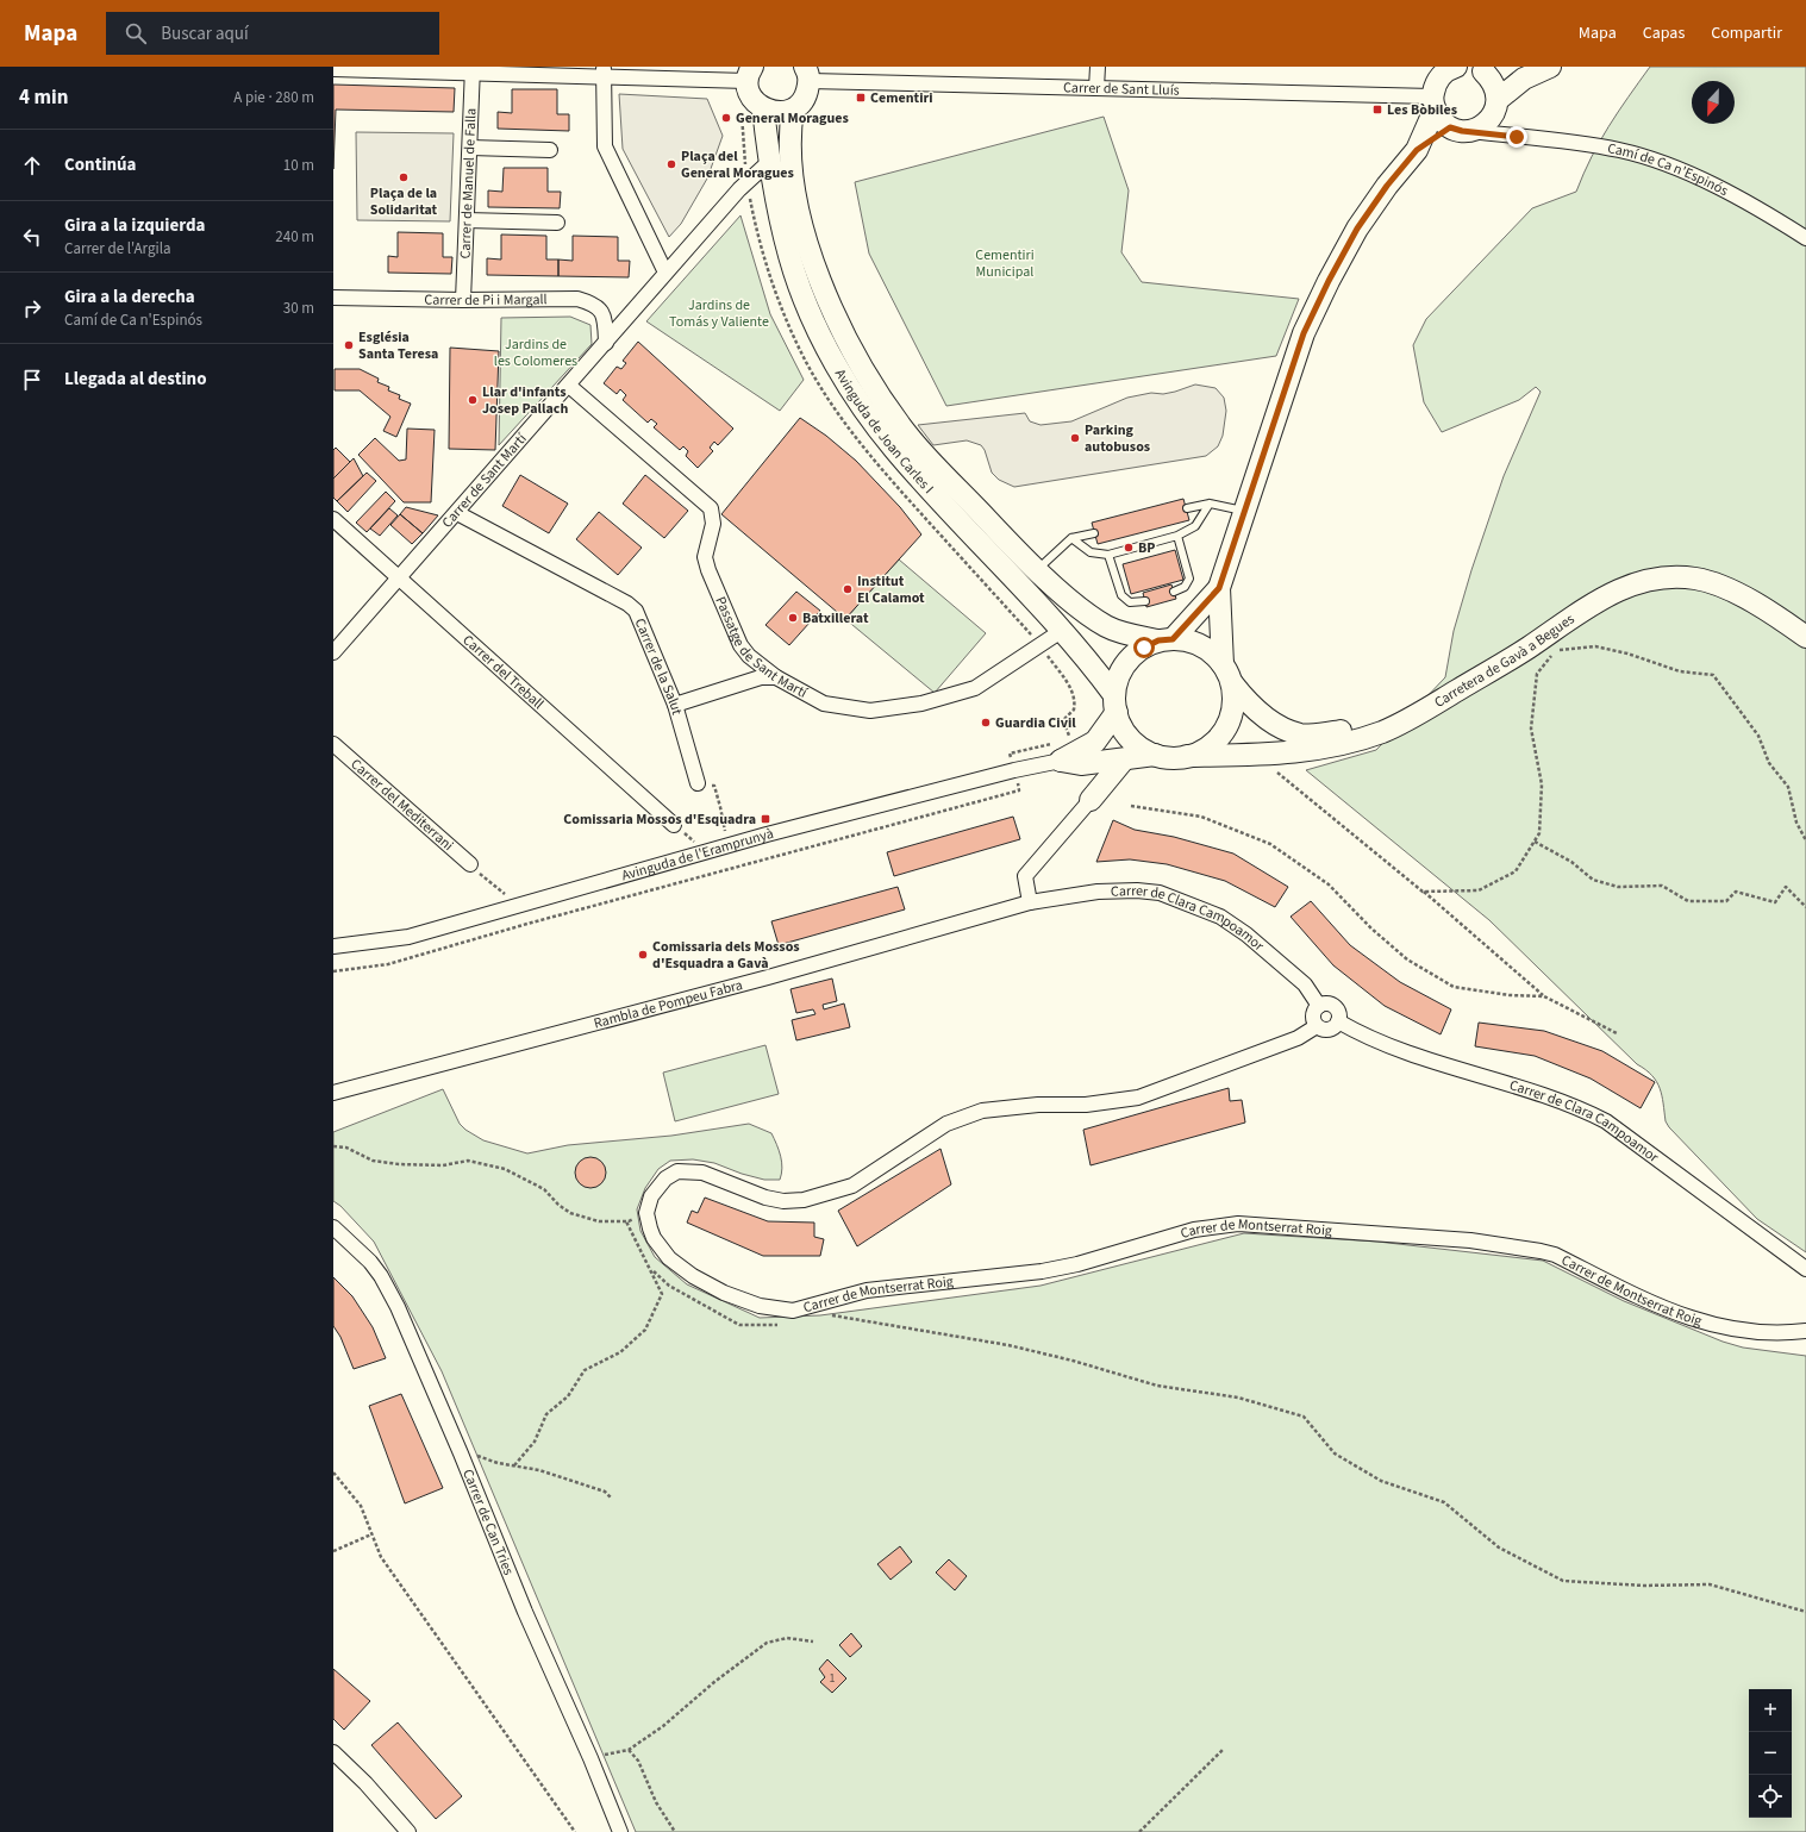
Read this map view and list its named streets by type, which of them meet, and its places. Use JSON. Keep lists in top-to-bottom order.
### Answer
{
  "streets": {
    "main road": ["Avinguda de Joan Carles I", "Carretera de Gavà a Begues"],
    "street": [
      "Carrer de Sant Lluís",
      "Camí de Ca n'Espinós",
      "Carrer de Manuel de Falla",
      "Carrer de Pi i Margall",
      "Carrer de Sant Martí",
      "Passatge de Sant Martí",
      "Carrer de la Salut",
      "Carrer del Treball",
      "Carrer del Mediterrani",
      "Avinguda de l'Eramprunyà",
      "Carrer de Clara Campoamor",
      "Rambla de Pompeu Fabra",
      "Carrer de Montserrat Roig",
      "Carrer de Can Tries"
    ]
  },
  "crossings": [
    ["Carrer de Manuel de Falla", "Carrer de Pi i Margall"],
    ["Carrer de Pi i Margall", "Carrer de Sant Martí"],
    ["Avinguda de Joan Carles I", "Carrer de Sant Martí"],
    ["Avinguda de Joan Carles I", "Passatge de Sant Martí"],
    ["Avinguda de Joan Carles I", "Carretera de Gavà a Begues"],
    ["Carrer de Sant Martí", "Passatge de Sant Martí"],
    ["Carrer de Sant Martí", "Carrer de la Salut"],
    ["Carrer de Sant Martí", "Carrer del Treball"],
    ["Carrer de Clara Campoamor", "Rambla de Pompeu Fabra"]
  ],
  "parks": ["Cementiri Municipal", "Jardins de Tomás y Valiente", "Jardins de les Colomeres"],
  "places": {
    "transit": ["Cementiri", "Les Bòbiles", "Comissaria Mossos d'Esquadra"],
    "other": [
      "General Moragues",
      "Plaça del General Moragues",
      "Plaça de la Solidaritat",
      "Església Santa Teresa",
      "Llar d'infants Josep Pallach",
      "Parking autobusos",
      "BP",
      "Institut El Calamot",
      "Batxillerat",
      "Guardia Civil",
      "Comissaria dels Mossos d'Esquadra a Gavà"
    ]
  },
  "house_numbers": ["1"],
  "north": "bottom",
  "page": {
    "header": "Mapa",
    "search": "Buscar aquí",
    "nav": ["Mapa", "Capas", "Compartir"],
    "heading": ["4 min", "A pie · 280 m"],
    "list": [
      ["Continúa", "10 m"],
      ["Gira a la izquierda", "Carrer de l'Argila", "240 m"],
      ["Gira a la derecha", "Camí de Ca n'Espinós", "30 m"],
      "Llegada al destino"
    ],
    "map_buttons": ["+", "−"]
  }
}
